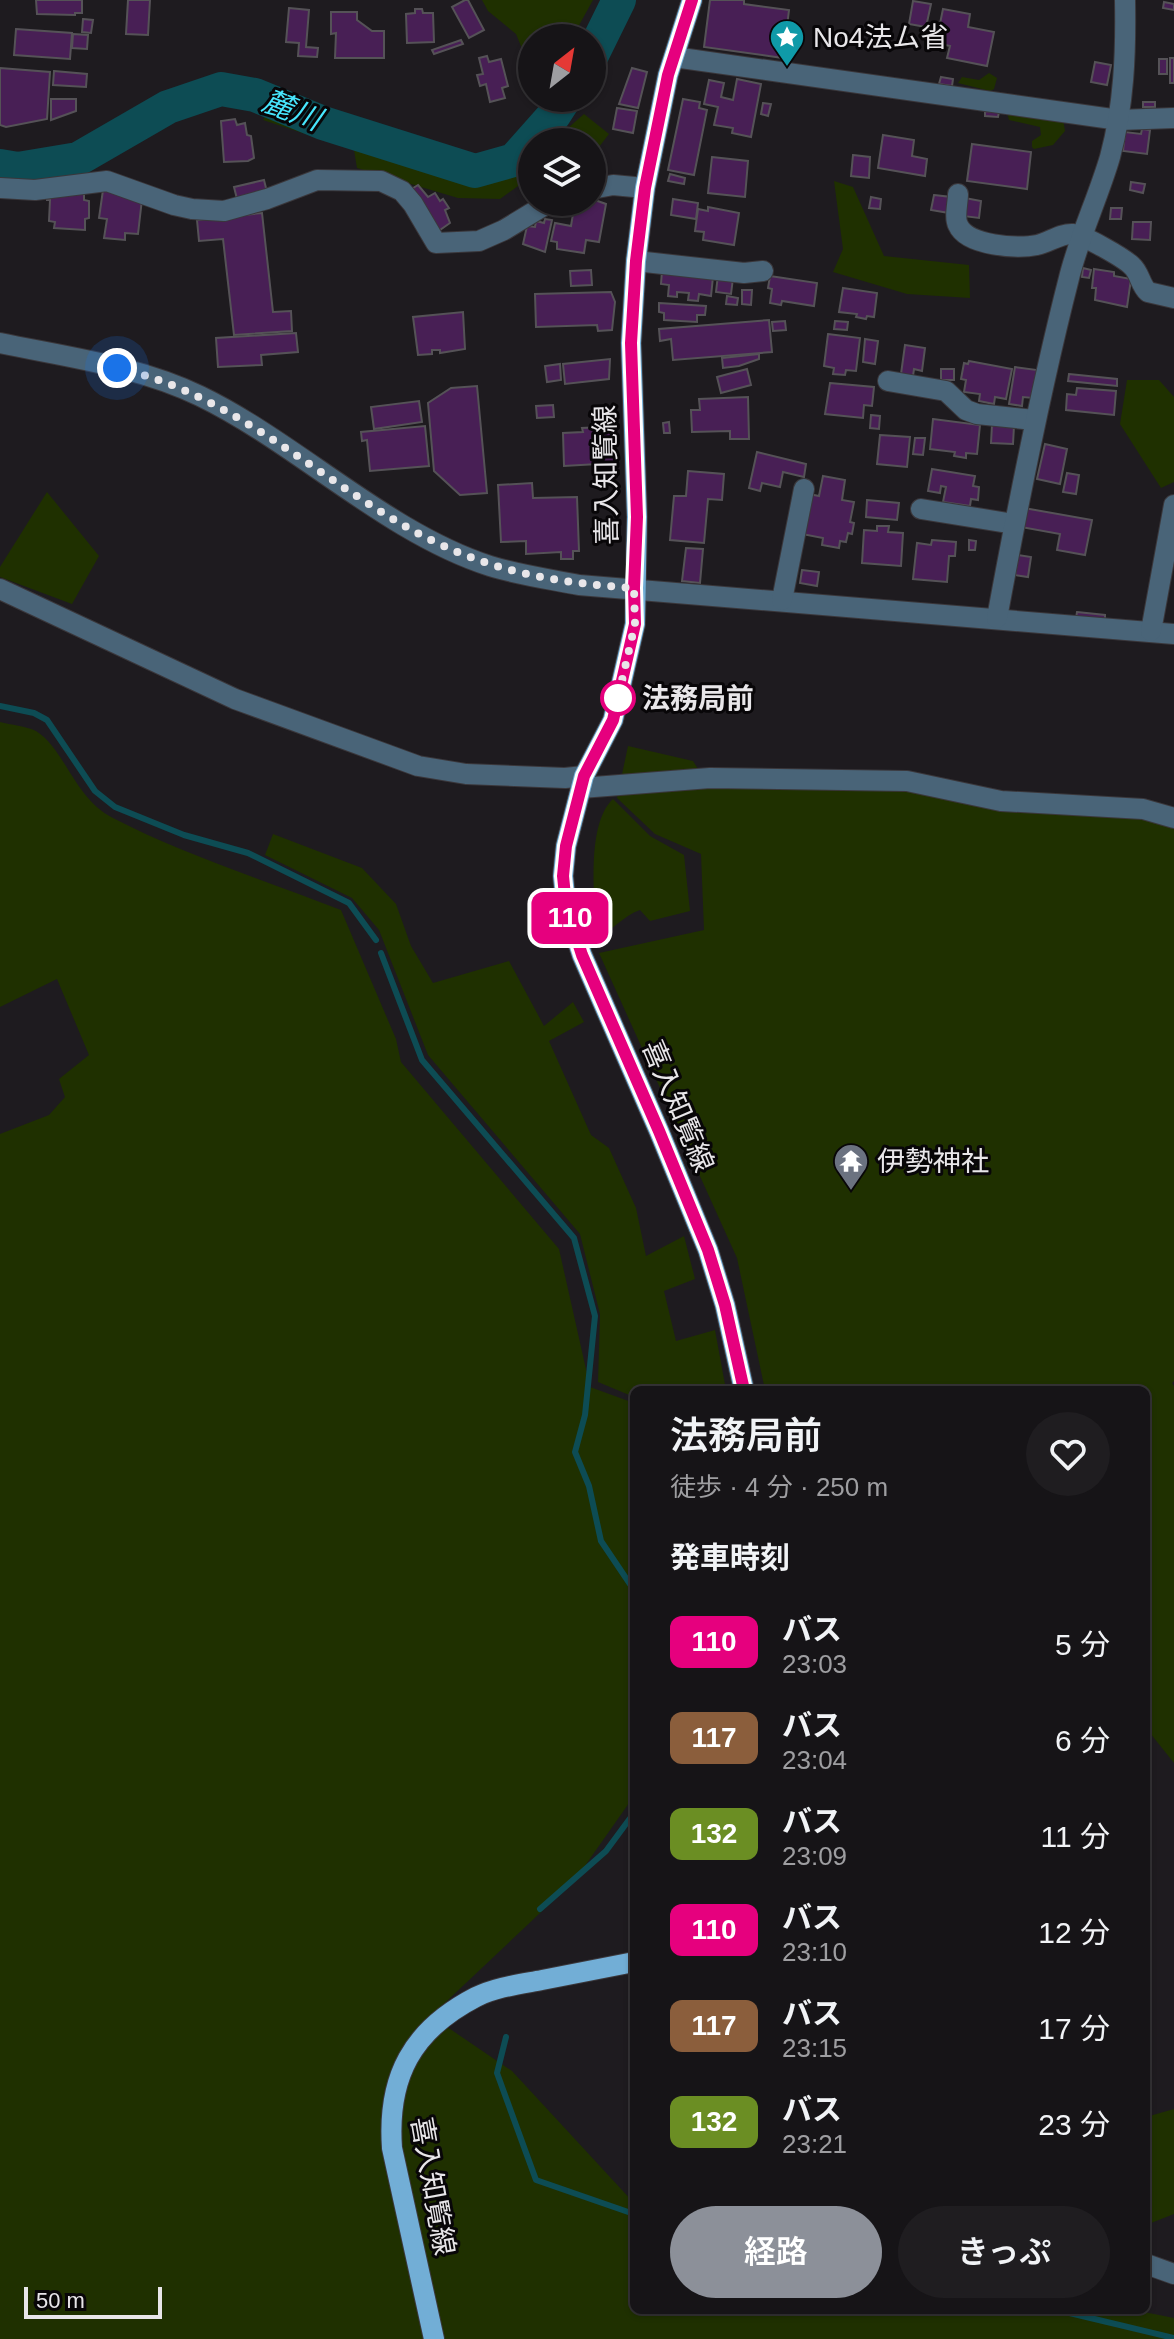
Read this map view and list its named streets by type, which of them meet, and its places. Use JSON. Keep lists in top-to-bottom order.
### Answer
{
  "streets": {
    "main road": ["喜入知覧線"]
  },
  "water": ["麓川"],
  "places": {
    "place": ["No4法ム省"],
    "other": ["法務局前"],
    "temple": ["伊勢神社"]
  },
  "lines": ["bus line 110"],
  "scale_bar": "50 m",
  "north": "top right",
  "page": {
    "on_map": "110",
    "heading": [
      ["法務局前", "徒歩 · 4 分 · 250 m"],
      "発車時刻"
    ],
    "list": [
      {
        "mark": "110",
        "name": "バス",
        "note": "23:03",
        "value": "5 分"
      },
      {
        "mark": "117",
        "name": "バス",
        "note": "23:04",
        "value": "6 分"
      },
      {
        "mark": "132",
        "name": "バス",
        "note": "23:09",
        "value": "11 分"
      },
      {
        "mark": "110",
        "name": "バス",
        "note": "23:10",
        "value": "12 分"
      },
      {
        "mark": "117",
        "name": "バス",
        "note": "23:15",
        "value": "17 分"
      },
      {
        "mark": "132",
        "name": "バス",
        "note": "23:21",
        "value": "23 分"
      }
    ],
    "buttons": ["経路", "きっぷ"],
    "scale": "50 m"
  }
}
